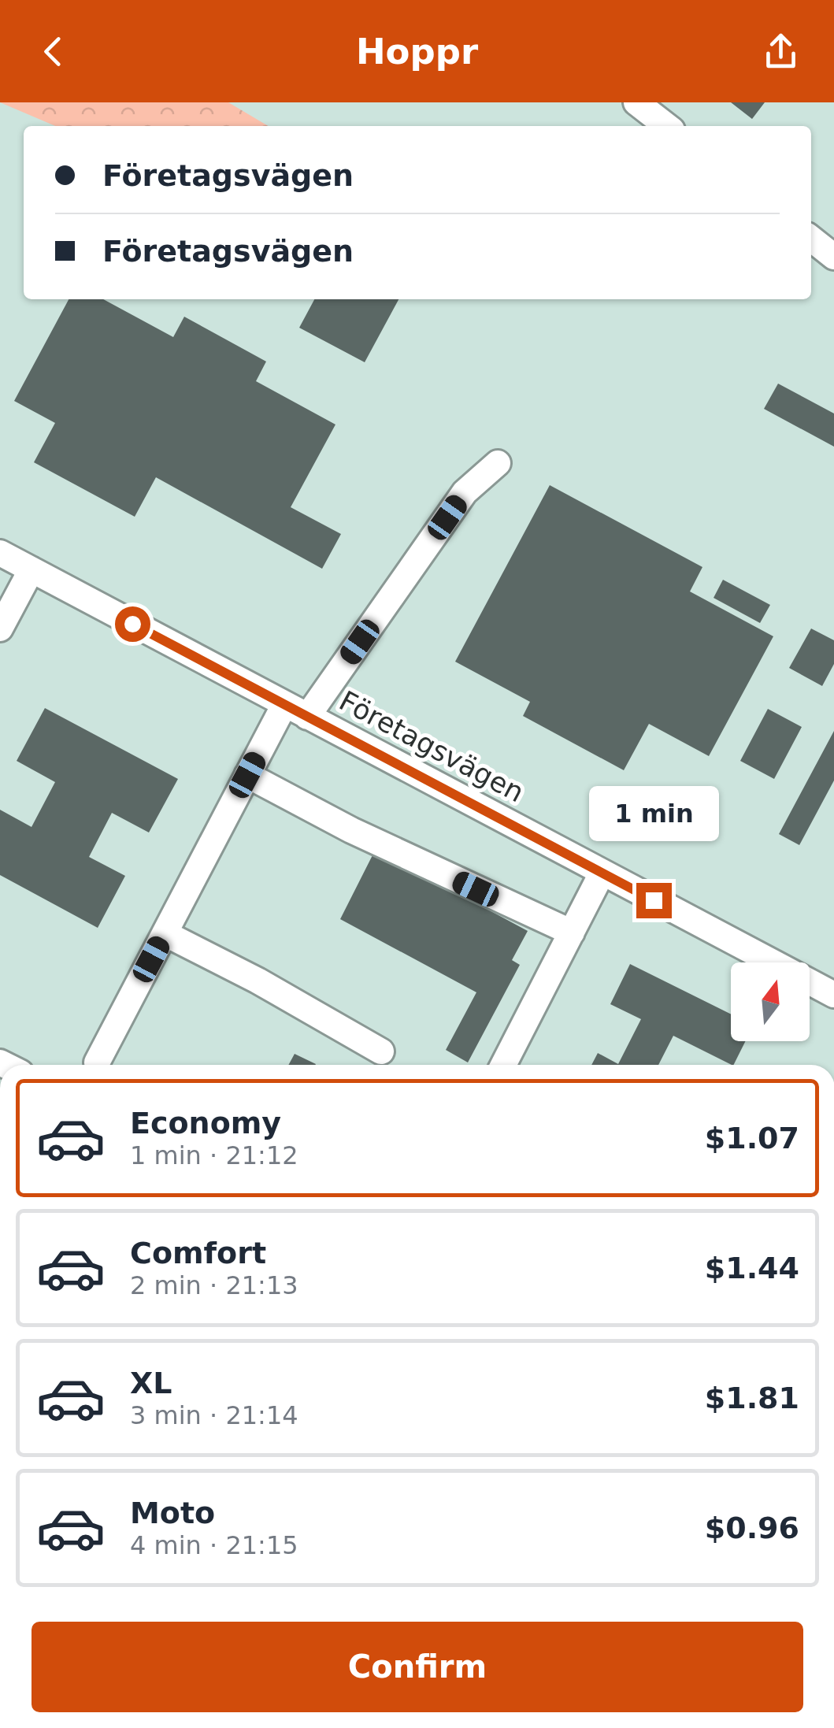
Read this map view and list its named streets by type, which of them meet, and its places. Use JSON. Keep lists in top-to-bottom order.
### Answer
{
  "streets": {
    "street": ["Företagsvägen"]
  },
  "north": "top",
  "page": {
    "header": "Hoppr",
    "banner": ["Företagsvägen", "Företagsvägen"],
    "bubble": "1 min",
    "list": [
      {
        "name": "Economy",
        "note": "1 min · 21:12",
        "value": "$1.07"
      },
      {
        "name": "Comfort",
        "note": "2 min · 21:13",
        "value": "$1.44"
      },
      {
        "name": "XL",
        "note": "3 min · 21:14",
        "value": "$1.81"
      },
      {
        "name": "Moto",
        "note": "4 min · 21:15",
        "value": "$0.96"
      }
    ],
    "buttons": "Confirm"
  }
}
